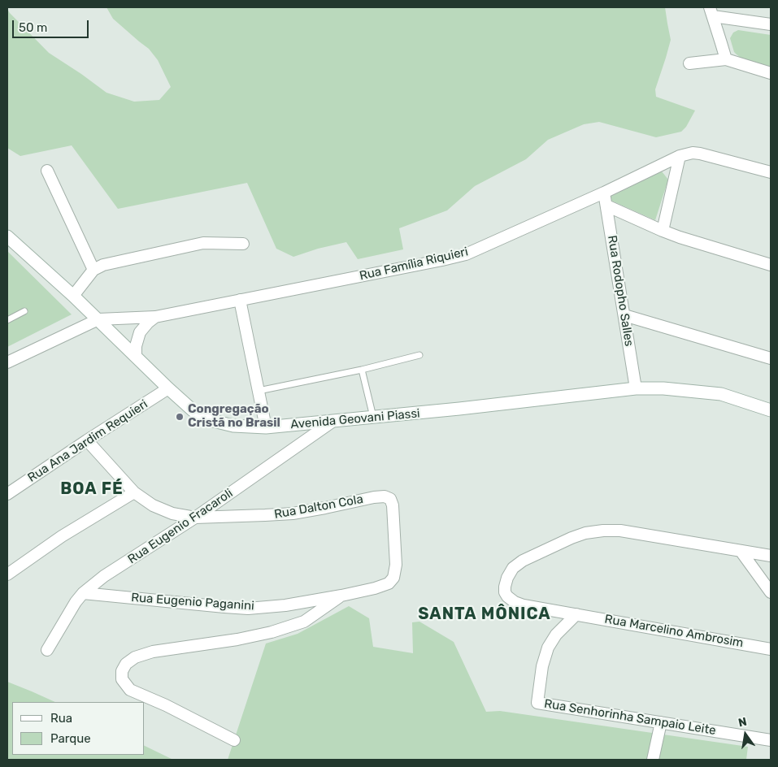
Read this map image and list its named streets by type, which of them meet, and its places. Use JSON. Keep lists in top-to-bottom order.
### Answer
{
  "streets": {
    "main road": ["Avenida Geovani Piassi"],
    "street": [
      "Rua Família Riquieri",
      "Rua Rodopho Salles",
      "Rua Ana Jardim Requieri",
      "Rua Dalton Cola",
      "Rua Eugenio Fracaroli",
      "Rua Eugenio Paganini",
      "Rua Marcelino Ambrosim",
      "Rua Senhorinha Sampaio Leite"
    ]
  },
  "crossings": [
    ["Rua Família Riquieri", "Rua Rodopho Salles"],
    ["Rua Família Riquieri", "Avenida Geovani Piassi"],
    ["Rua Rodopho Salles", "Avenida Geovani Piassi"],
    ["Avenida Geovani Piassi", "Rua Ana Jardim Requieri"],
    ["Avenida Geovani Piassi", "Rua Eugenio Fracaroli"],
    ["Rua Ana Jardim Requieri", "Rua Dalton Cola"],
    ["Rua Dalton Cola", "Rua Eugenio Fracaroli"],
    ["Rua Dalton Cola", "Rua Eugenio Paganini"],
    ["Rua Eugenio Fracaroli", "Rua Eugenio Paganini"],
    ["Rua Marcelino Ambrosim", "Rua Senhorinha Sampaio Leite"]
  ],
  "districts": ["BOA FÉ", "SANTA MÔNICA"],
  "places": ["Congregação Cristã no Brasil"],
  "legend": ["Rua", "Parque"],
  "scale_bar": "50 m",
  "north": "top"
}
